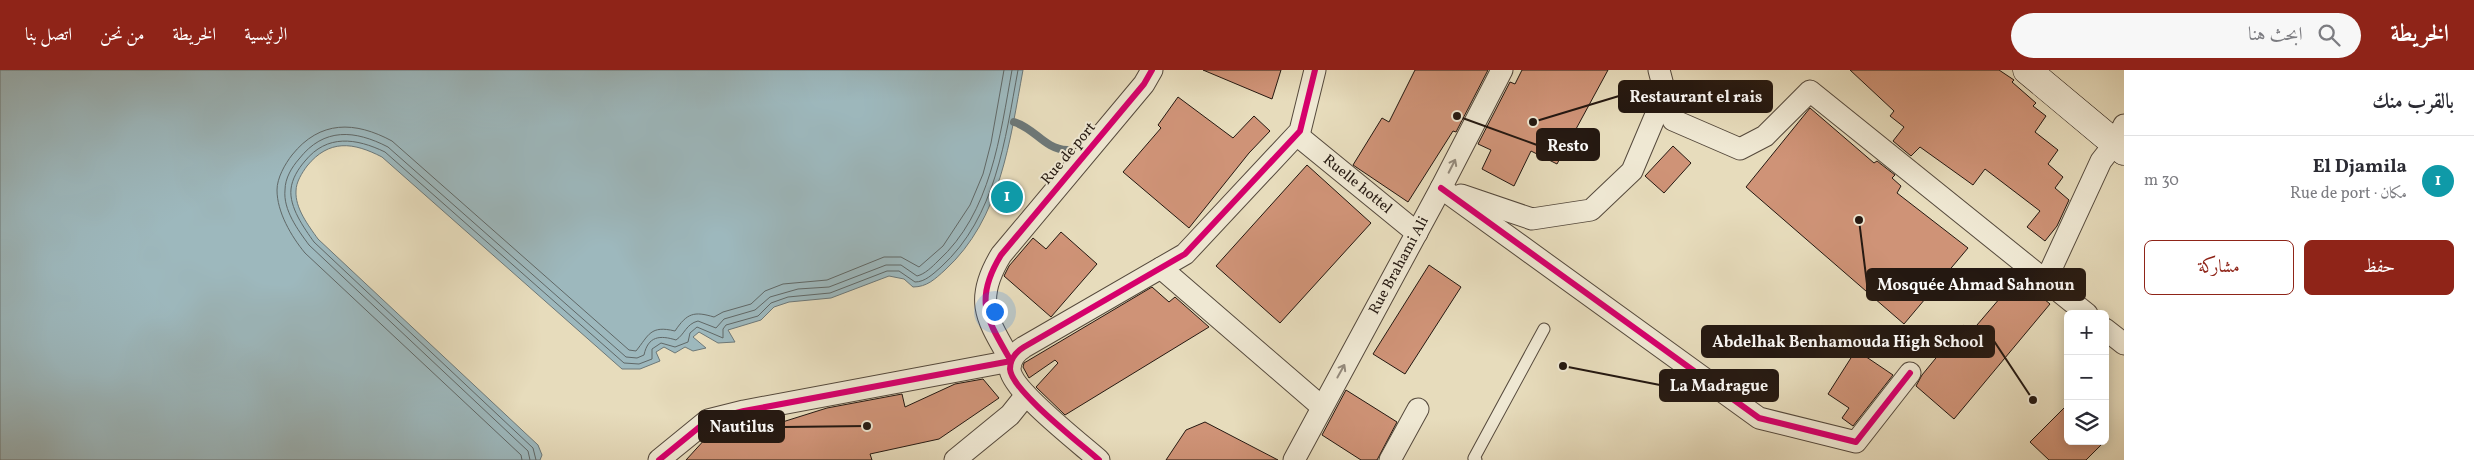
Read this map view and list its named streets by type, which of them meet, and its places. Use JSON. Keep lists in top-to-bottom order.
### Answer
{
  "streets": {
    "street": ["Rue de port", "Ruelle hottel", "Rue Brahami Ali"]
  },
  "crossings": [
    ["Ruelle hottel", "Rue Brahami Ali"]
  ],
  "places": [
    "Resto",
    "Restaurant el rais",
    "Mosquée Ahmad Sahnoun",
    "La Madrague",
    "Abdelhak Benhamouda High School",
    "Nautilus"
  ],
  "page": {
    "header": "الخريطة",
    "search": "ابحث هنا",
    "nav": [
      "الرئيسية",
      "الخريطة",
      "من نحن",
      "اتصل بنا"
    ],
    "heading": "بالقرب منك",
    "list": [
      {
        "mark": "1",
        "name": "El Djamila",
        "note": "مكان · Rue de port",
        "value": "30 m"
      }
    ],
    "pins": "1",
    "buttons": ["حفظ", "مشاركة"],
    "map_buttons": ["+", "−"]
  }
}
